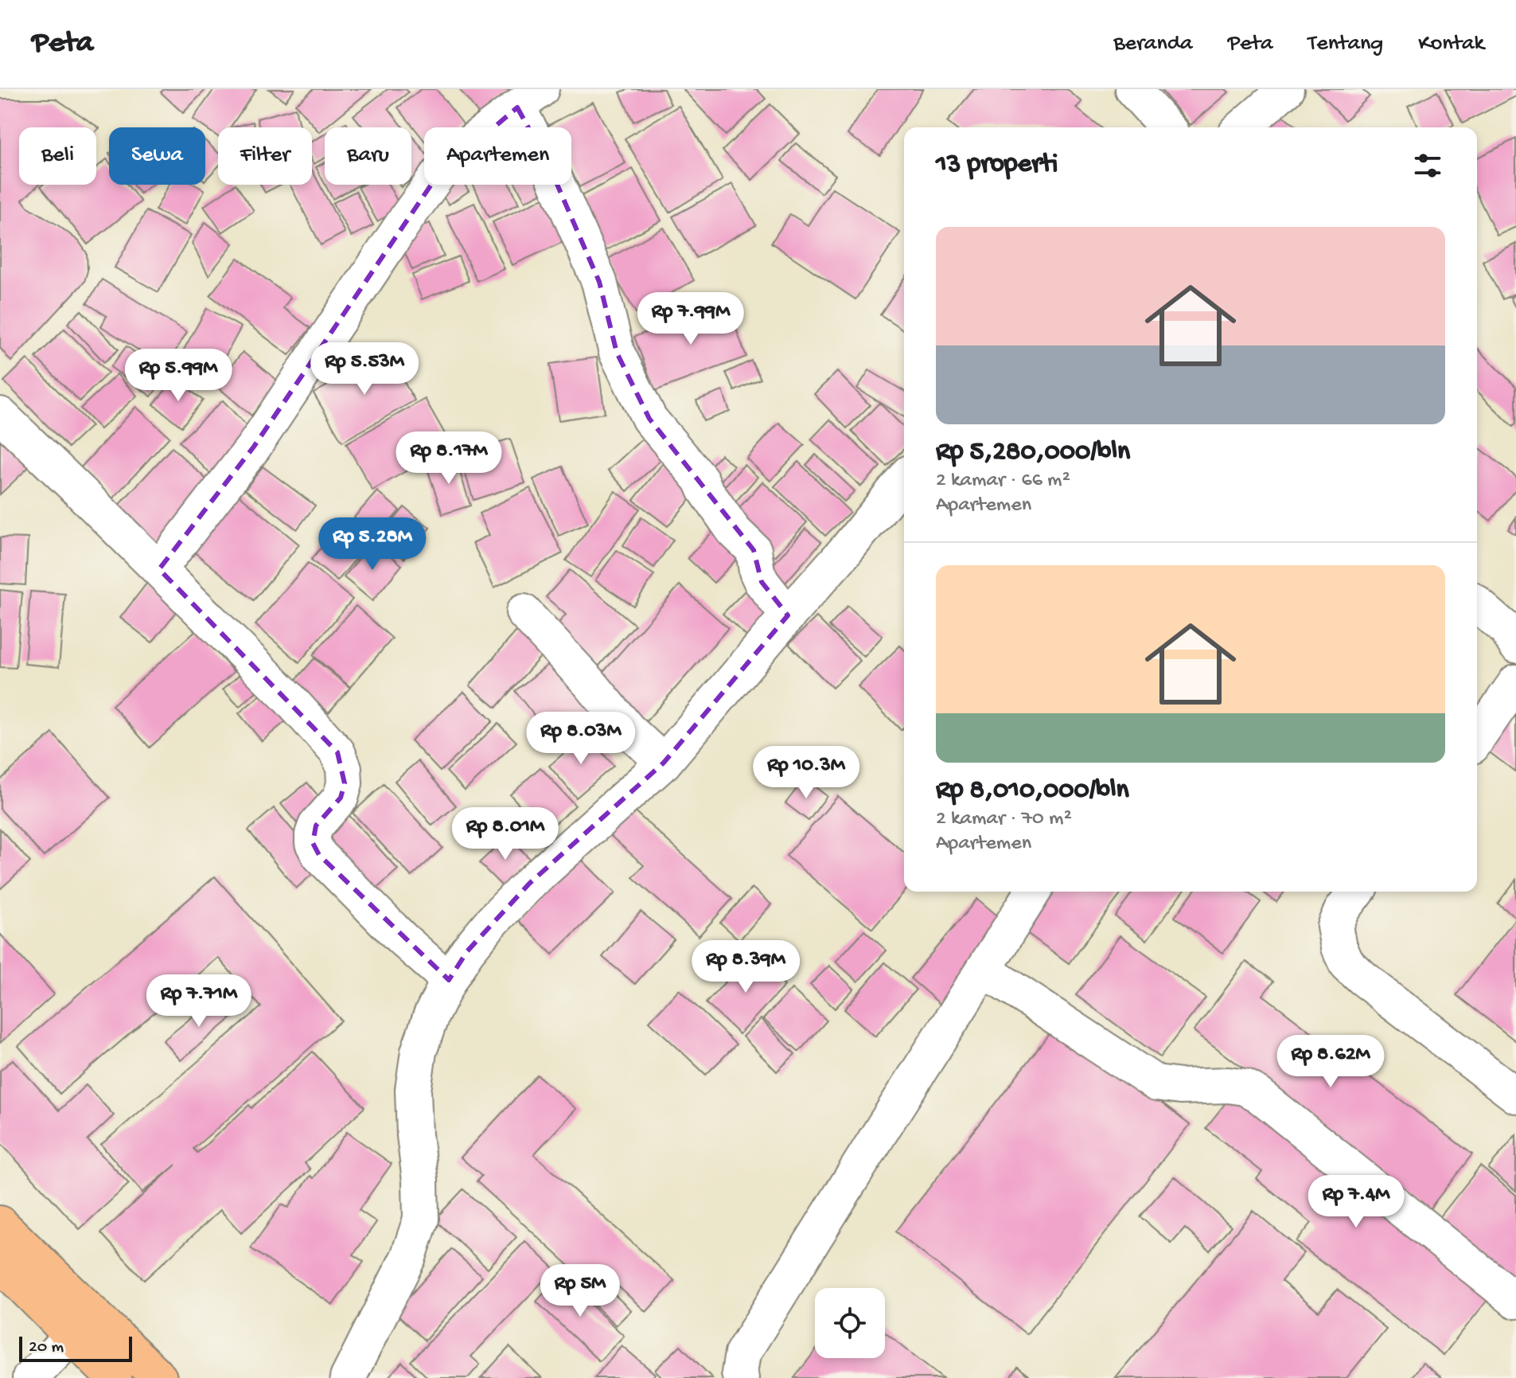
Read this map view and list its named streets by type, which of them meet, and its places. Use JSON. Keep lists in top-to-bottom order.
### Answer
{
  "scale_bar": "20 m",
  "page": {
    "header": "Peta",
    "nav": [
      "Beranda",
      "Peta",
      "Tentang",
      "Kontak"
    ],
    "chip": [
      "Beli",
      "Sewa",
      "Filter",
      "Baru",
      "Apartemen"
    ],
    "heading": "13 properti",
    "list": [
      {
        "name": "Rp 5,280,000/bln",
        "note": "2 kamar · 66 m² · Apartemen"
      },
      {
        "name": "Rp 8,010,000/bln",
        "note": "2 kamar · 70 m² · Apartemen"
      }
    ],
    "price": [
      "Rp 7.99M",
      "Rp 5.53M",
      "Rp 5.99M",
      "Rp 8.17M",
      "Rp 5.28M",
      "Rp 8.03M",
      "Rp 10.3M",
      "Rp 8.01M",
      "Rp 8.39M",
      "Rp 7.71M",
      "Rp 8.62M",
      "Rp 7.4M",
      "Rp 5M"
    ],
    "scale": "20 m"
  }
}
